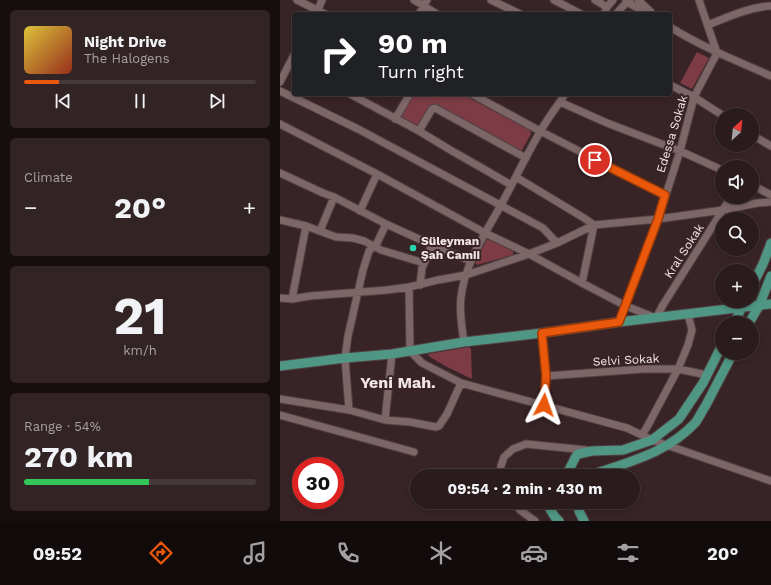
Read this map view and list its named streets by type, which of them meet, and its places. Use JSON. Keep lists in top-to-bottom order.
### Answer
{
  "streets": {
    "street": ["Edessa Sokak", "Kral Sokak", "Selvi Sokak"]
  },
  "districts": ["Yeni Mah."],
  "places": ["Süleyman Şah Camii"],
  "north": "top right",
  "page": {
    "turn": ["90 m", "Turn right"],
    "song": ["Night Drive", "The Halogens"],
    "map_buttons": ["+", "−"],
    "tile": [
      "Climate",
      ["21", "km/h"],
      ["Range · 54%", "270 km"]
    ],
    "heat": ["−", "20°", "+"],
    "limit": "30",
    "trip": "09:54 · 2 min · 430 m",
    "tabs": ["09:52", "20°"]
  }
}
